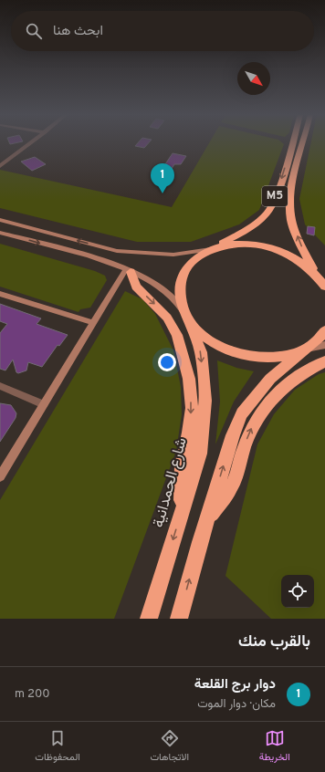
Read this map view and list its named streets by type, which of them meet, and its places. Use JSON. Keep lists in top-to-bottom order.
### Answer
{
  "streets": {
    "highway": ["M5", "شارع الحمدانية"]
  },
  "north": "bottom right",
  "page": {
    "search": "ابحث هنا",
    "pins": "1",
    "heading": "بالقرب منك",
    "list": [
      {
        "mark": "1",
        "name": "دوار برج القلعة",
        "note": "مكان · دوار الموت",
        "value": "200 m"
      }
    ],
    "nav": ["الخريطة", "الاتجاهات", "المحفوظات"]
  }
}
